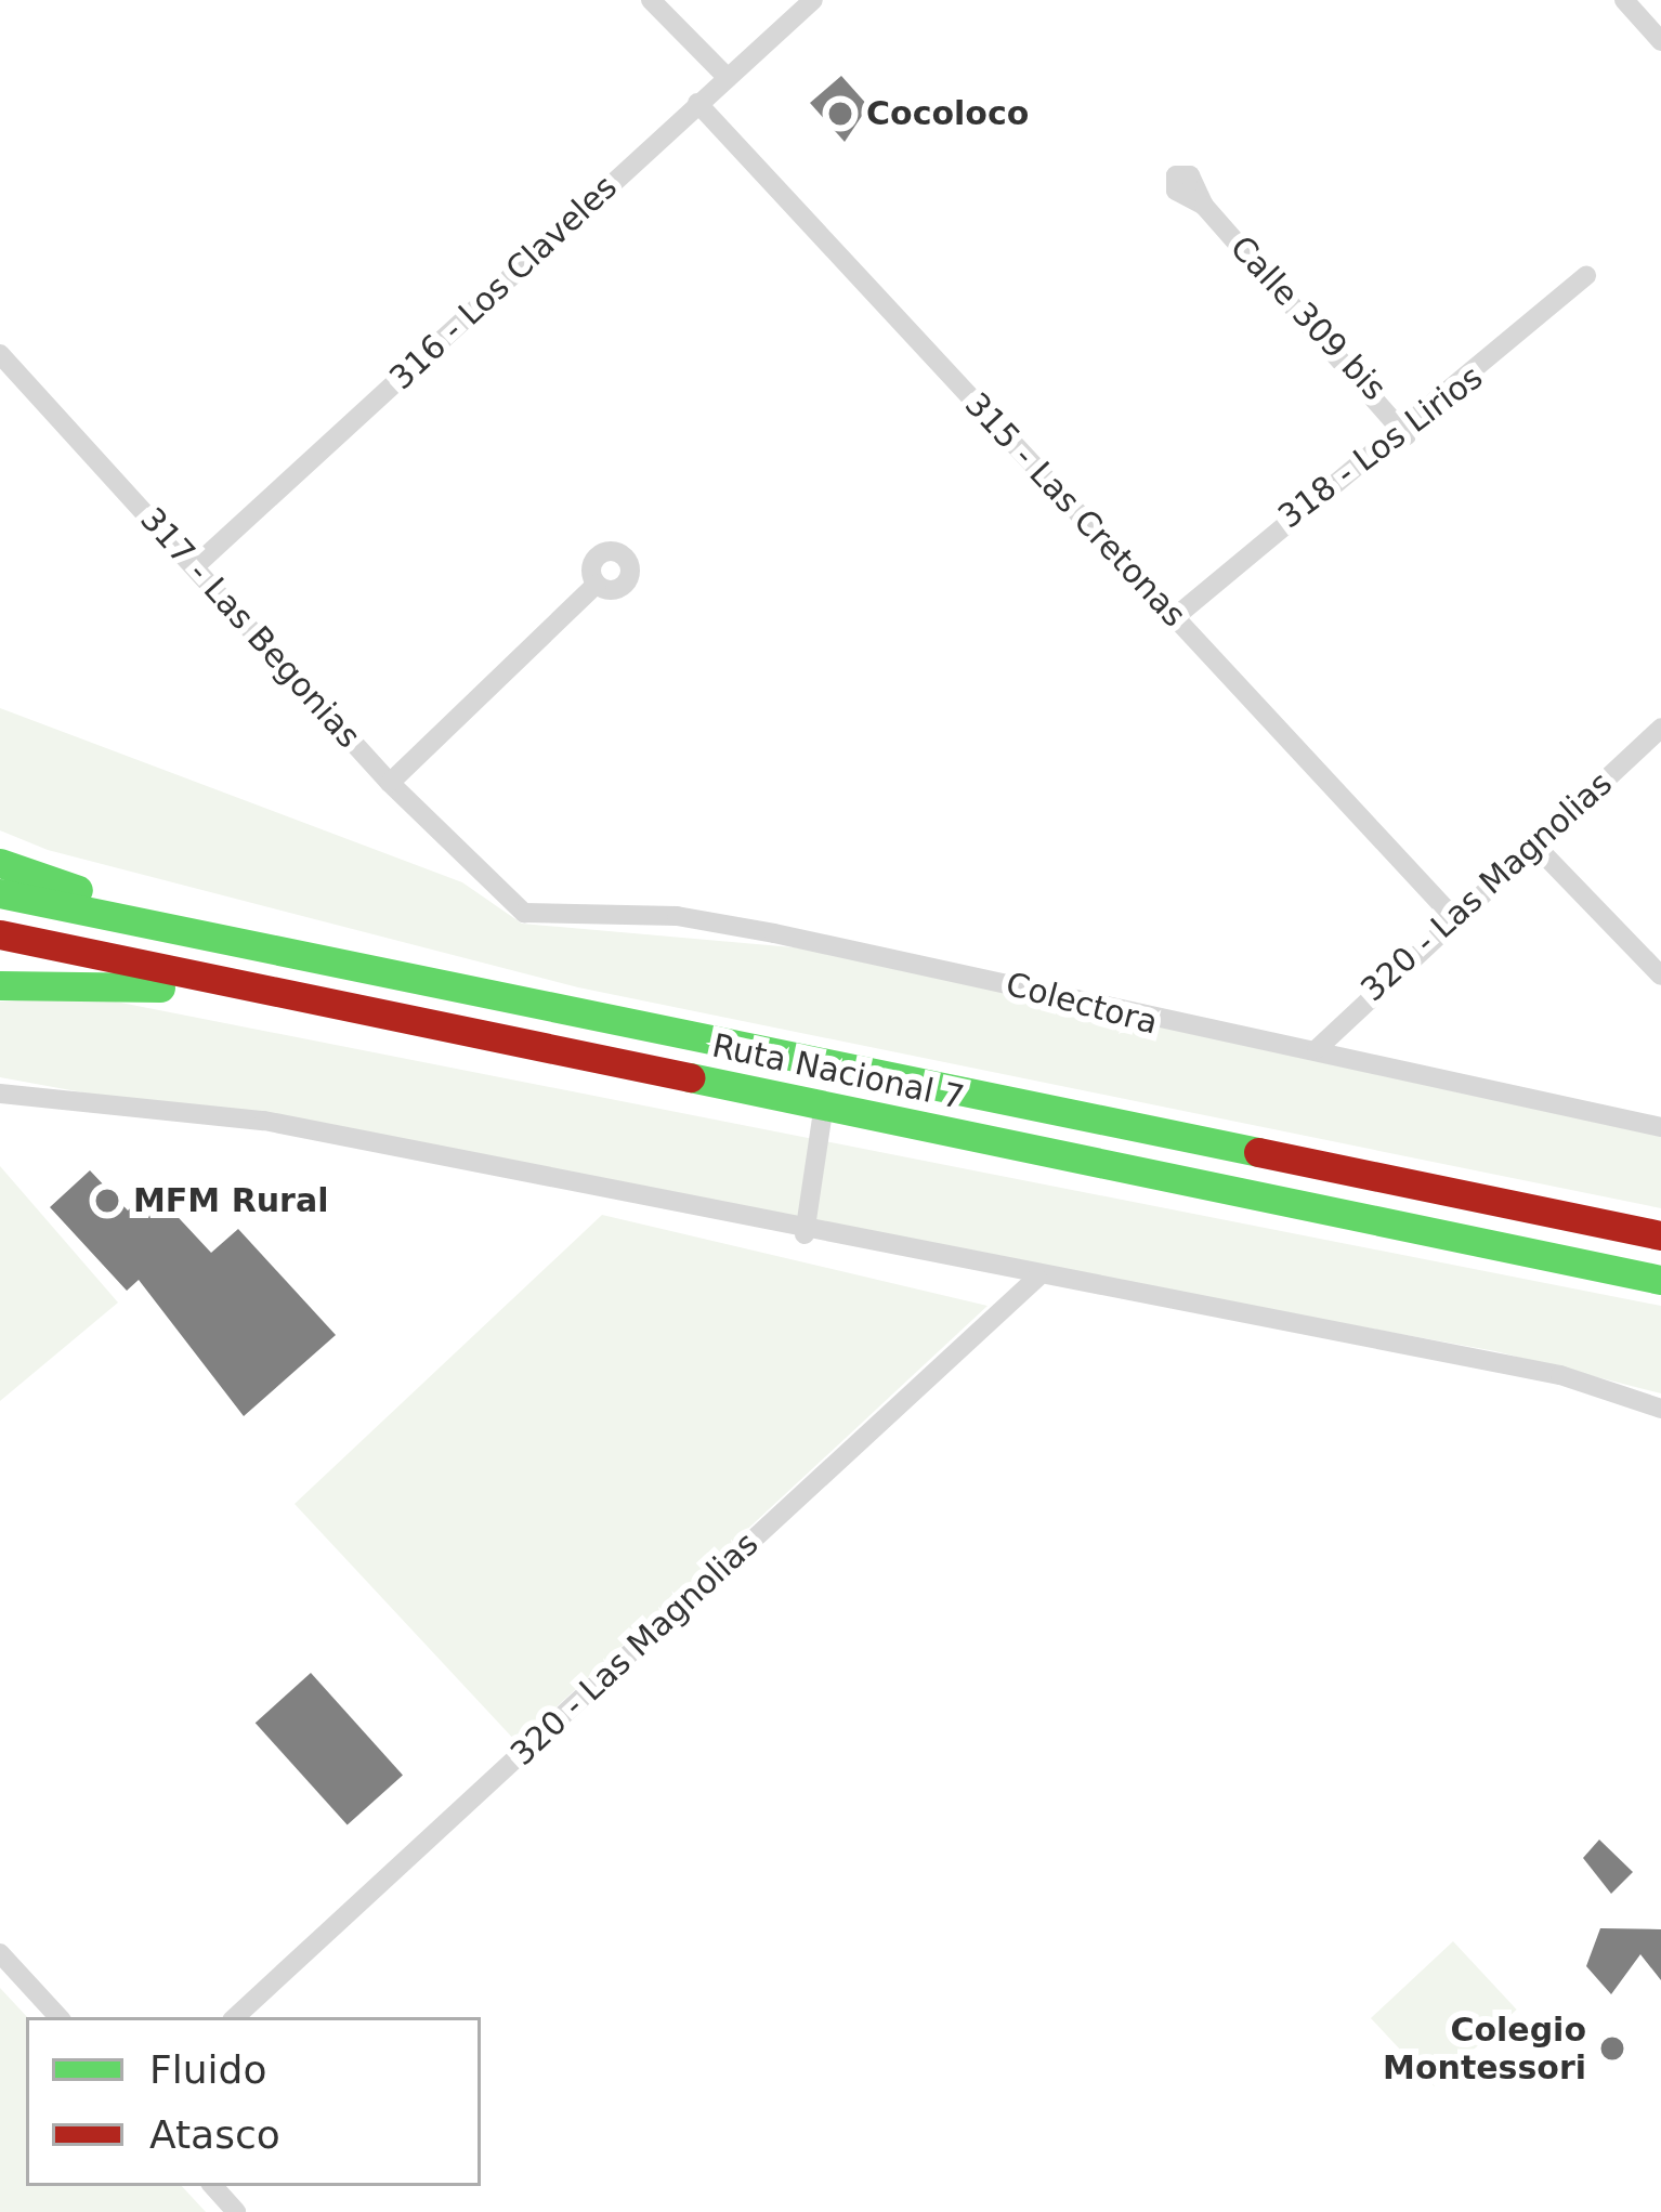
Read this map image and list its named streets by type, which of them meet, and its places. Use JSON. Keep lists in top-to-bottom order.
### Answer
{
  "streets": {
    "highway": ["Ruta Nacional 7"],
    "street": [
      "316 - Los Claveles",
      "Calle 309 bis",
      "318 - Los Lirios",
      "315 - Las Cretonas",
      "317 - Las Begonias",
      "320 - Las Magnolias",
      "Colectora"
    ]
  },
  "crossings": [
    ["316 - Los Claveles", "315 - Las Cretonas"],
    ["316 - Los Claveles", "317 - Las Begonias"],
    ["Calle 309 bis", "318 - Los Lirios"],
    ["318 - Los Lirios", "315 - Las Cretonas"],
    ["315 - Las Cretonas", "320 - Las Magnolias"],
    ["317 - Las Begonias", "Colectora"],
    ["320 - Las Magnolias", "Colectora"]
  ],
  "places": ["Cocoloco", "MFM Rural", "Colegio Montessori"],
  "legend": ["Fluido", "Atasco"]
}
